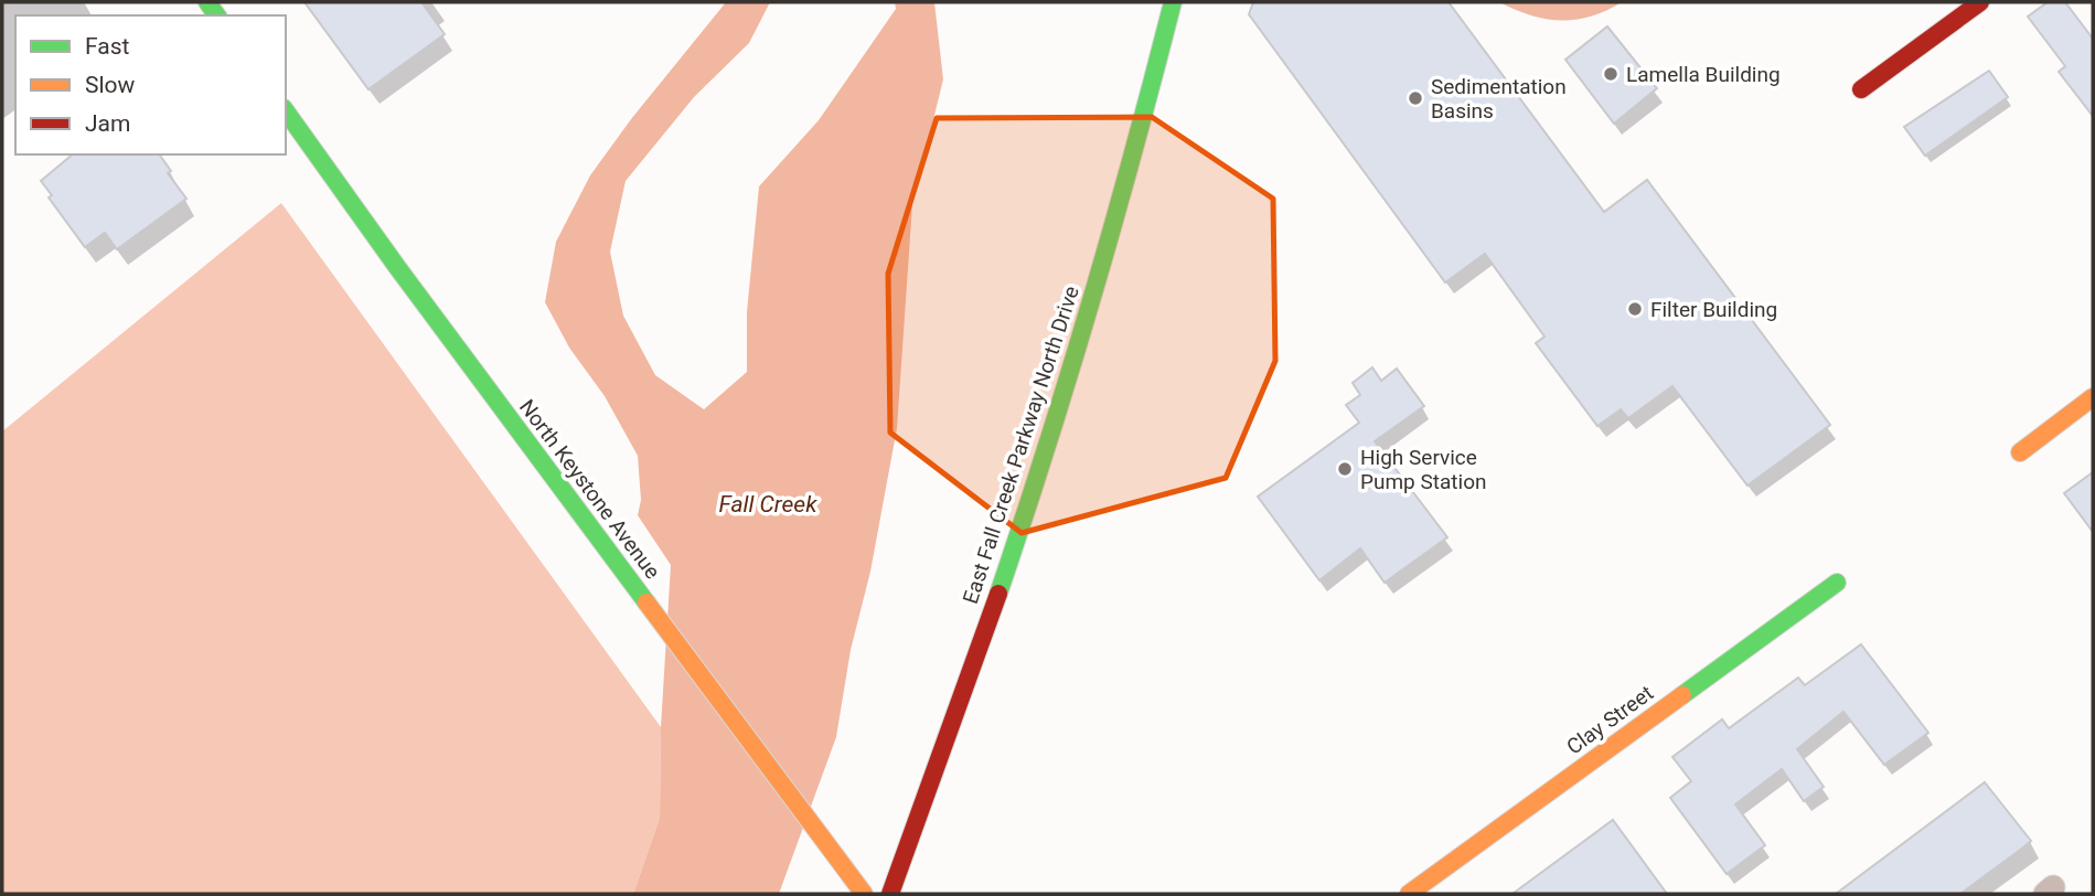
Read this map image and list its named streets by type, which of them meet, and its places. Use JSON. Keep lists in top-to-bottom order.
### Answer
{
  "streets": {
    "main road": ["East Fall Creek Parkway North Drive", "North Keystone Avenue", "Clay Street"]
  },
  "water": ["Fall Creek"],
  "places": [
    "Lamella Building",
    "Sedimentation Basins",
    "Filter Building",
    "High Service Pump Station"
  ],
  "legend": ["Fast", "Slow", "Jam"]
}
